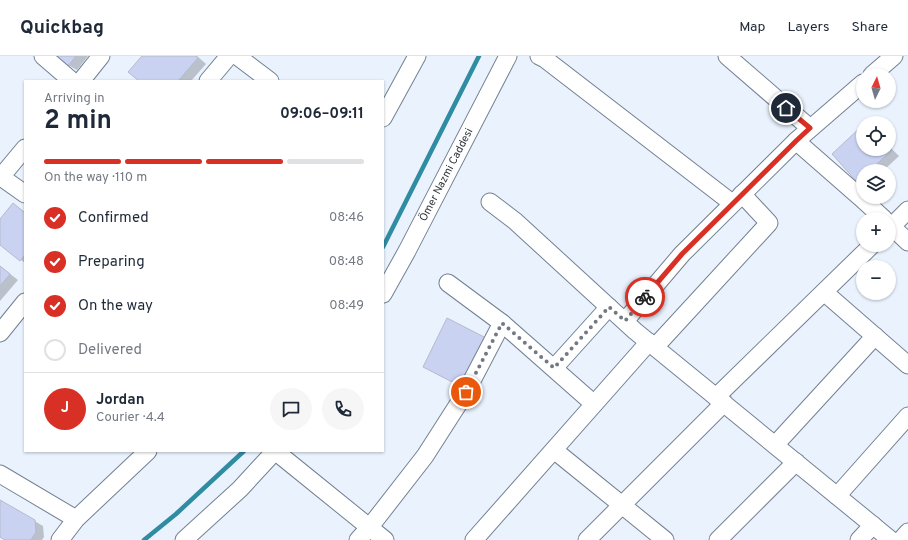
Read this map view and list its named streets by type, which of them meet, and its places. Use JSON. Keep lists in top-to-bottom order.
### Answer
{
  "streets": {
    "street": ["Ömer Nazmi Caddesi"]
  },
  "north": "top",
  "page": {
    "header": "Quickbag",
    "nav": ["Map", "Layers", "Share"],
    "map_buttons": ["+", "−"],
    "heading": ["2 min", "Arriving in", "09:06–09:11"],
    "panel": ["Jordan", "Courier · 4.4"],
    "bar": "On the way · 110 m",
    "list": [
      ["Confirmed", "08:46"],
      ["Preparing", "08:48"],
      ["On the way", "08:49"],
      "Delivered"
    ],
    "round": "J"
  }
}
